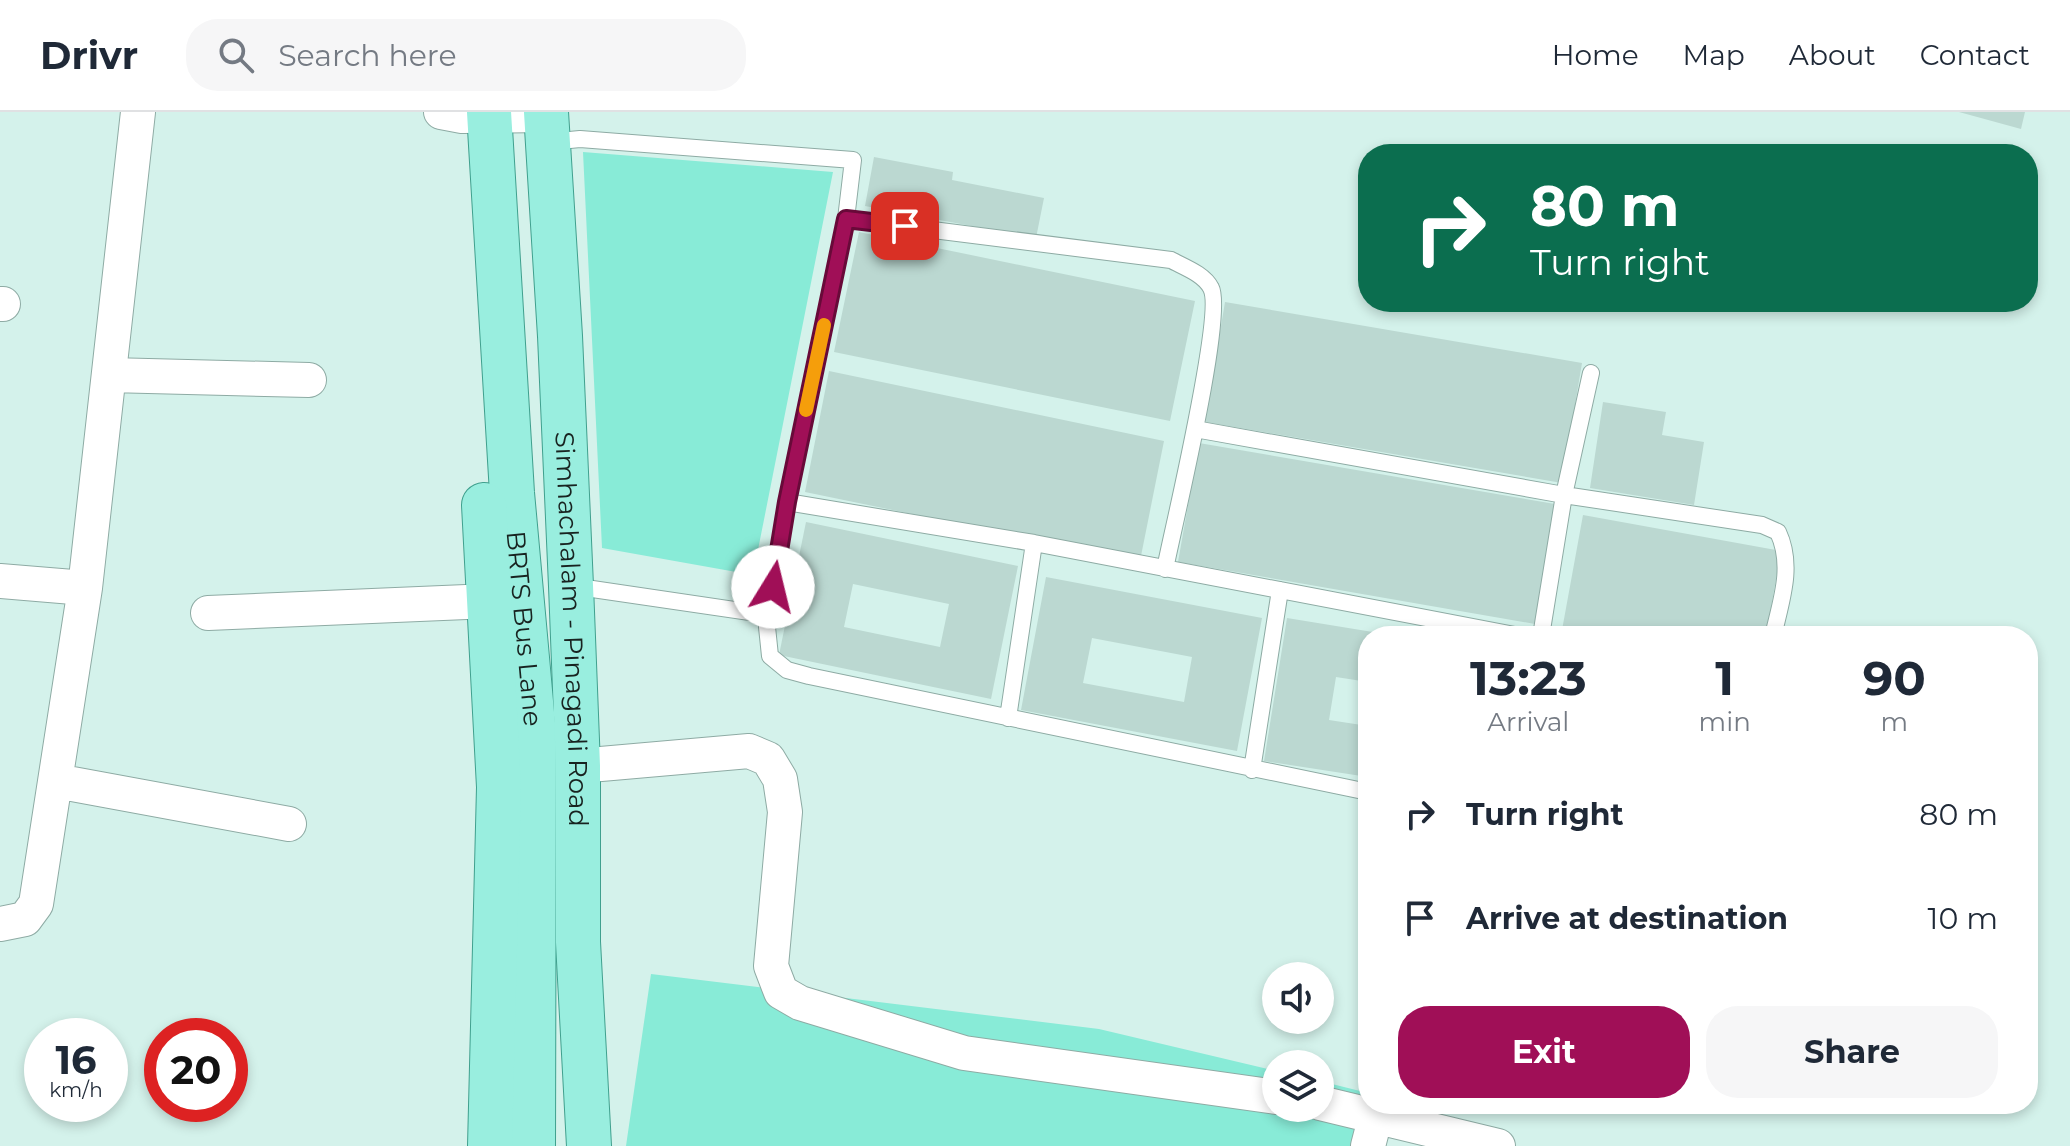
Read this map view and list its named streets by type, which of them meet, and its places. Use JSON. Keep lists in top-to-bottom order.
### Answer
{
  "streets": {
    "main road": ["BRTS Bus Lane", "Simhachalam - Pinagadi Road"]
  },
  "page": {
    "header": "Drivr",
    "search": "Search here",
    "nav": [
      "Home",
      "Map",
      "About",
      "Contact"
    ],
    "turn": ["80 m", "Turn right"],
    "eta": [
      "13:23",
      "Arrival",
      "1",
      "min",
      "90",
      "m"
    ],
    "list": [
      {
        "name": "Turn right",
        "value": "80 m"
      },
      {
        "name": "Arrive at destination",
        "value": "10 m"
      }
    ],
    "buttons": ["Exit", "Share"],
    "speed": "16 km/h",
    "limit": "20"
  }
}
